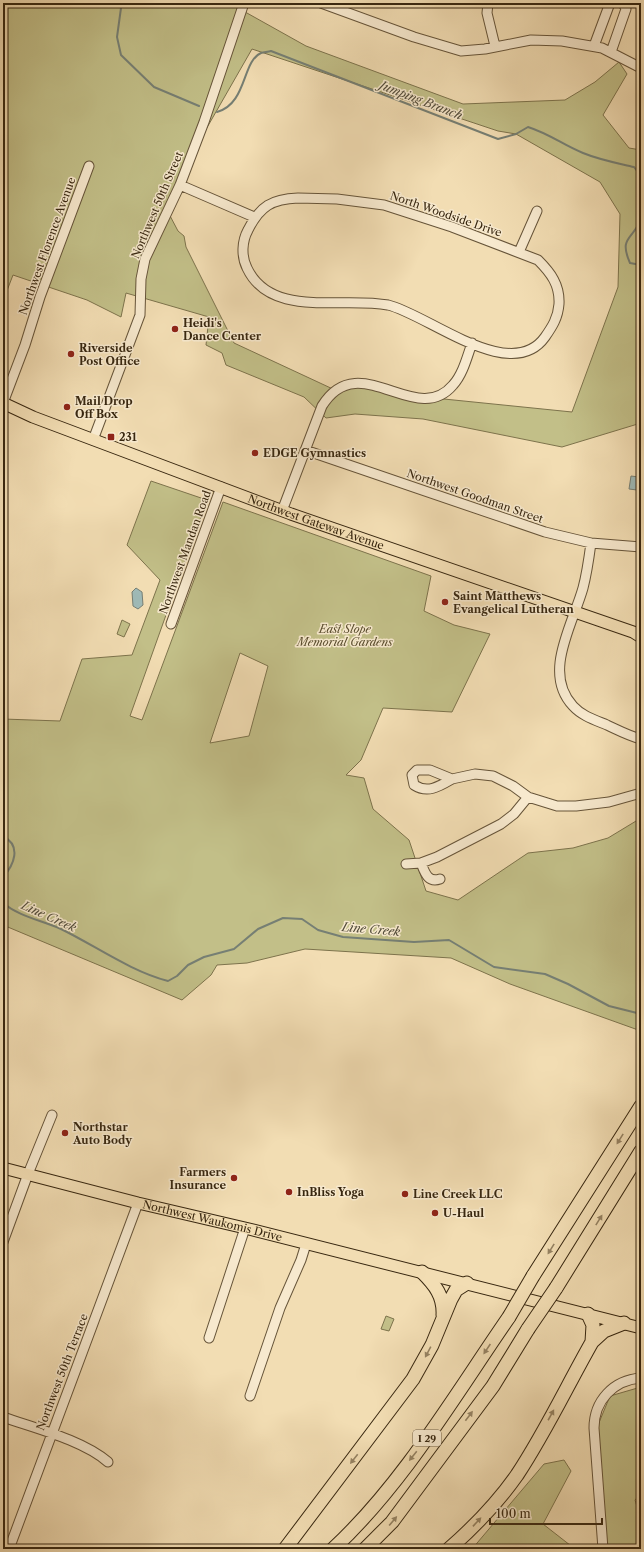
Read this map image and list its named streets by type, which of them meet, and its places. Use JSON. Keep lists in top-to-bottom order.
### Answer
{
  "streets": {
    "highway": ["I 29"],
    "main road": ["Northwest Gateway Avenue", "Northwest Waukomis Drive"],
    "street": [
      "Northwest 50th Street",
      "North Woodside Drive",
      "Northwest Florence Avenue",
      "Northwest Goodman Street",
      "Northwest Mandan Road",
      "Northwest 50th Terrace"
    ]
  },
  "crossings": [
    ["Northwest 50th Street", "Northwest Gateway Avenue"],
    ["Northwest Florence Avenue", "Northwest Gateway Avenue"],
    ["Northwest Gateway Avenue", "Northwest Mandan Road"],
    ["Northwest Waukomis Drive", "Northwest 50th Terrace"]
  ],
  "water": ["Jumping Branch", "Line Creek"],
  "parks": ["East Slope Memorial Gardens"],
  "places": {
    "other": [
      "Heidi's Dance Center",
      "Riverside Post Office",
      "Mail Drop Off Box",
      "EDGE Gymnastics",
      "Saint Matthews Evangelical Lutheran",
      "Northstar Auto Body",
      "Farmers Insurance",
      "InBliss Yoga",
      "Line Creek LLC",
      "U-Haul"
    ],
    "transit": ["231"]
  },
  "scale_bar": "100 m"
}
